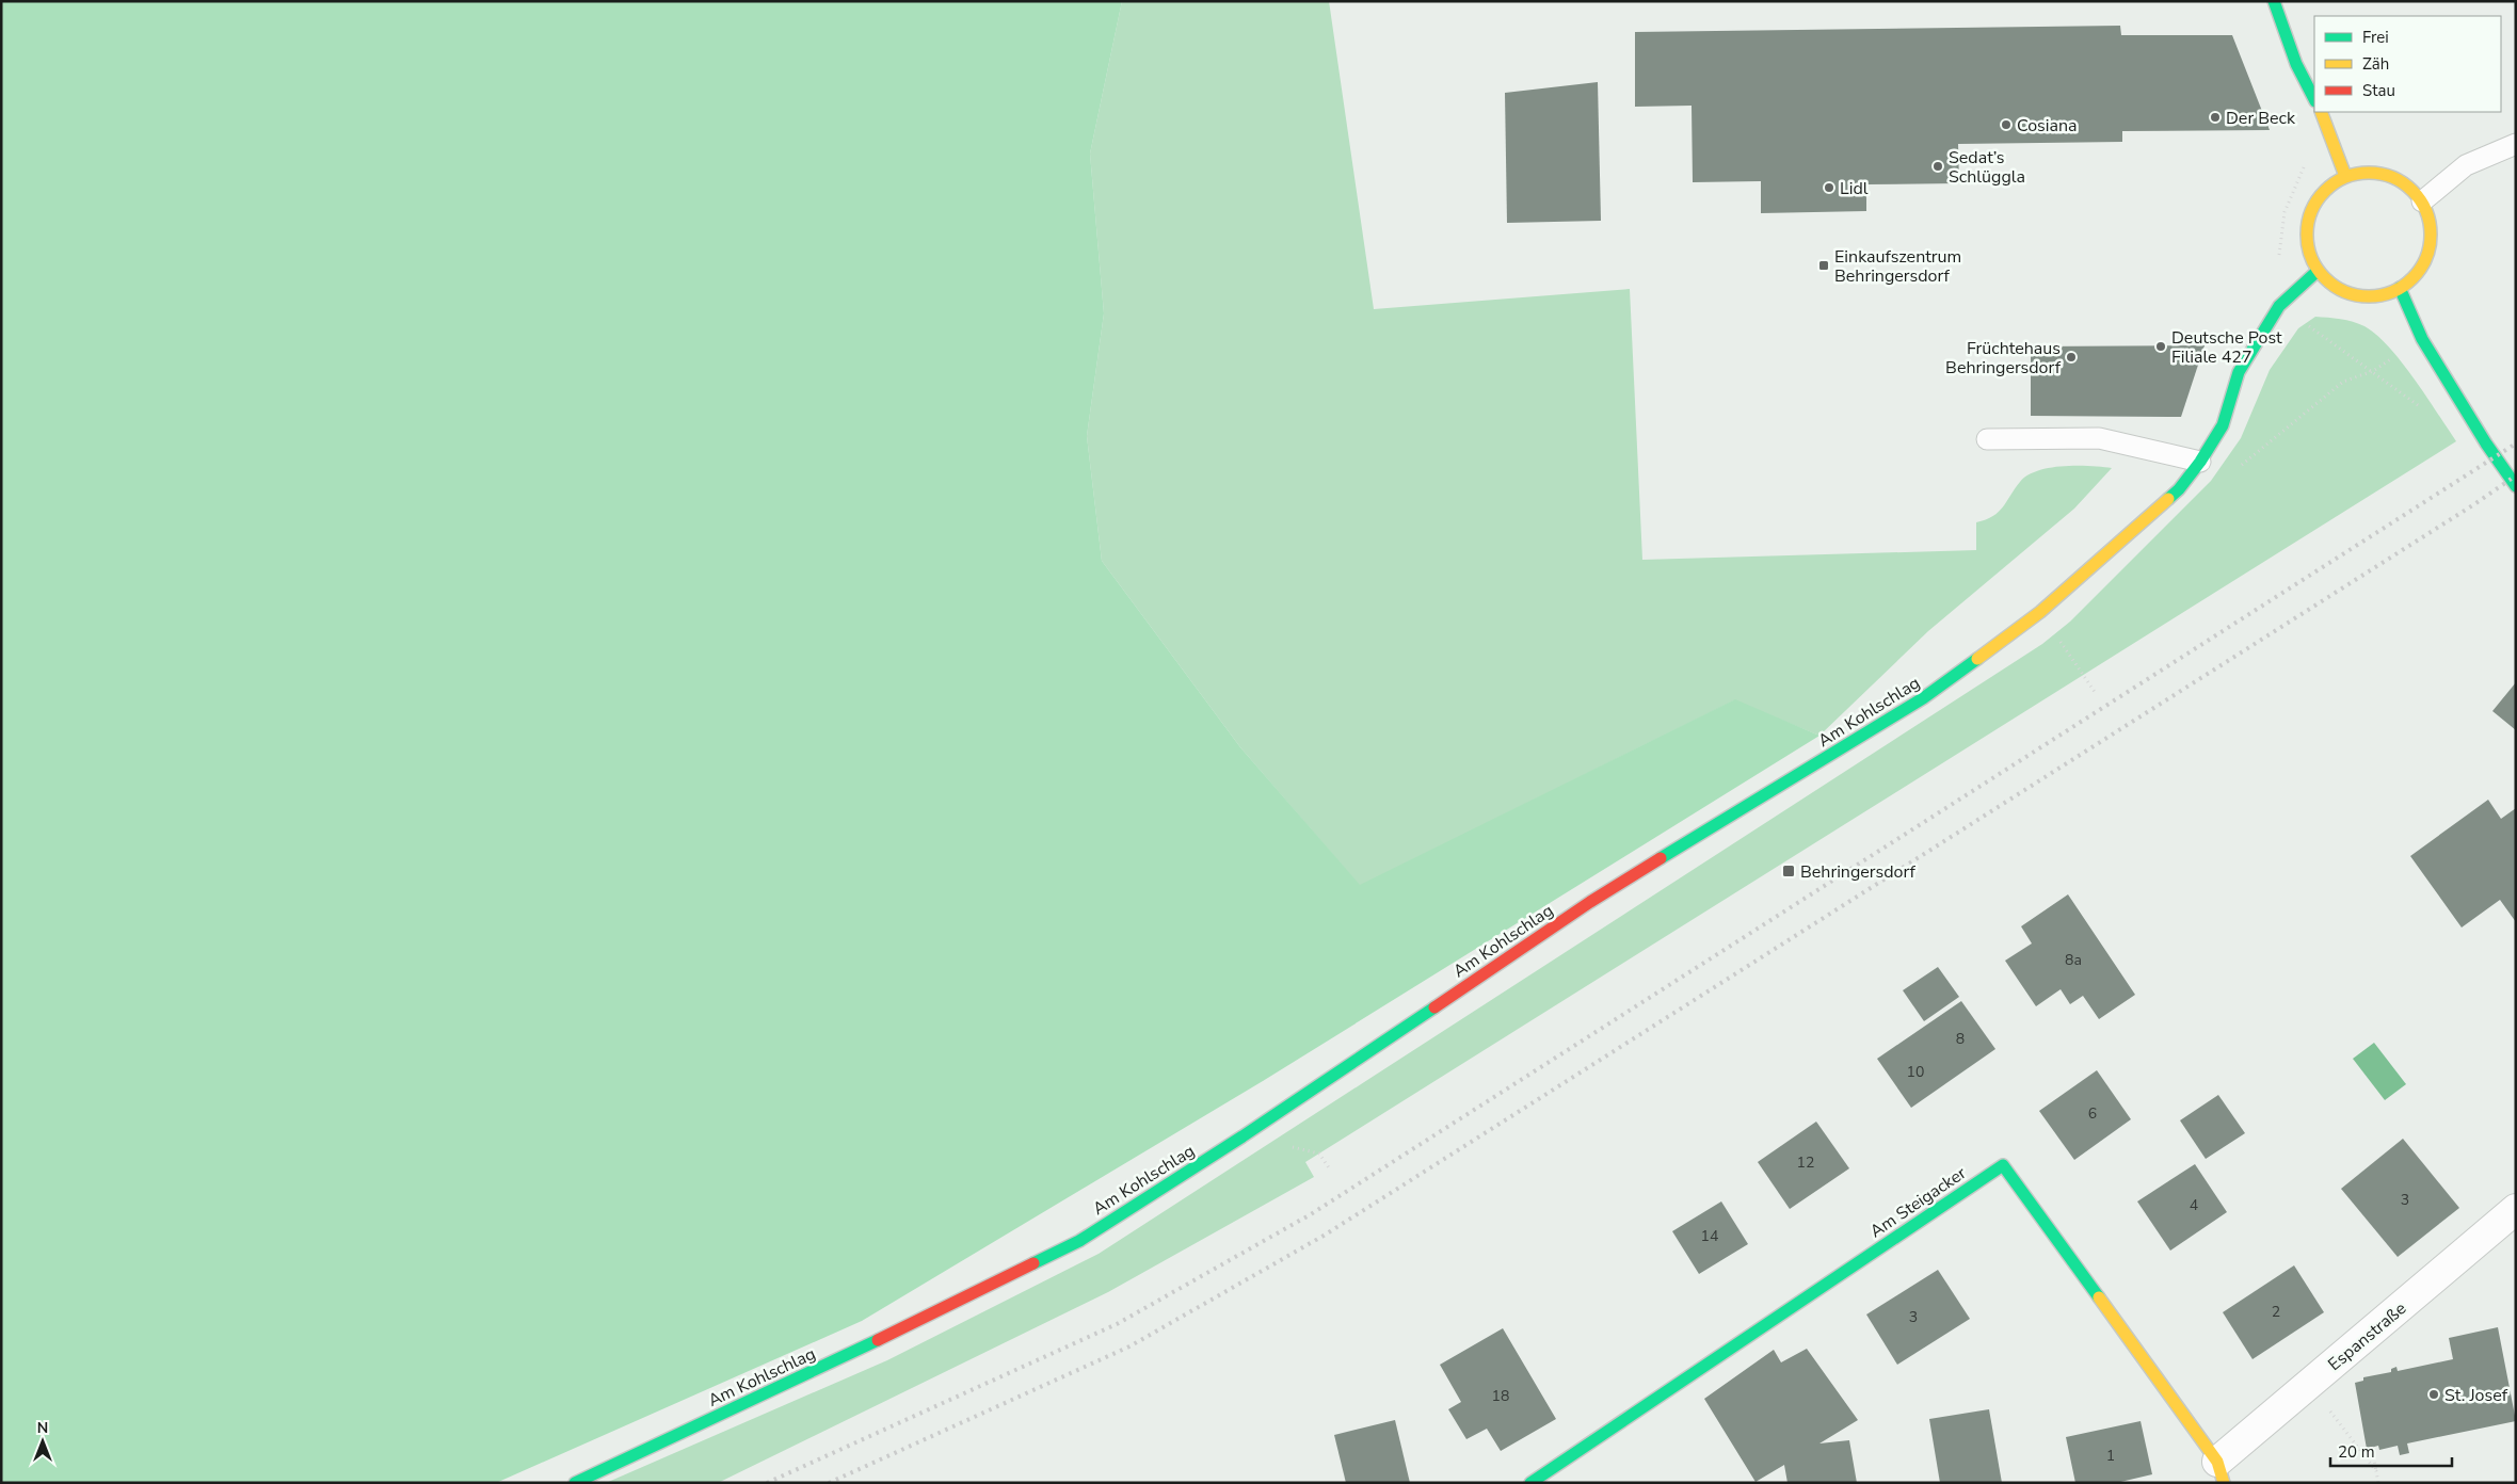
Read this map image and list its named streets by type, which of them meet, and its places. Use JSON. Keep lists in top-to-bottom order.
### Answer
{
  "streets": {
    "street": ["Am Kohlschlag", "Am Steigacker", "Espanstraße"]
  },
  "crossings": [
    ["Am Steigacker", "Espanstraße"]
  ],
  "places": {
    "other": [
      "Der Beck",
      "Cosiana",
      "Sedat’s Schlüggla",
      "Lidl",
      "Deutsche Post Filiale 427",
      "Früchtehaus Behringersdorf",
      "St. Josef"
    ],
    "transit": ["Einkaufszentrum Behringersdorf", "Behringersdorf"]
  },
  "house_numbers": [
    "8a",
    "8",
    "10",
    "6",
    "12",
    "3",
    "4",
    "14",
    "2",
    "3",
    "18",
    "1"
  ],
  "legend": ["Frei", "Zäh", "Stau"],
  "scale_bar": "20 m",
  "north": "top"
}
